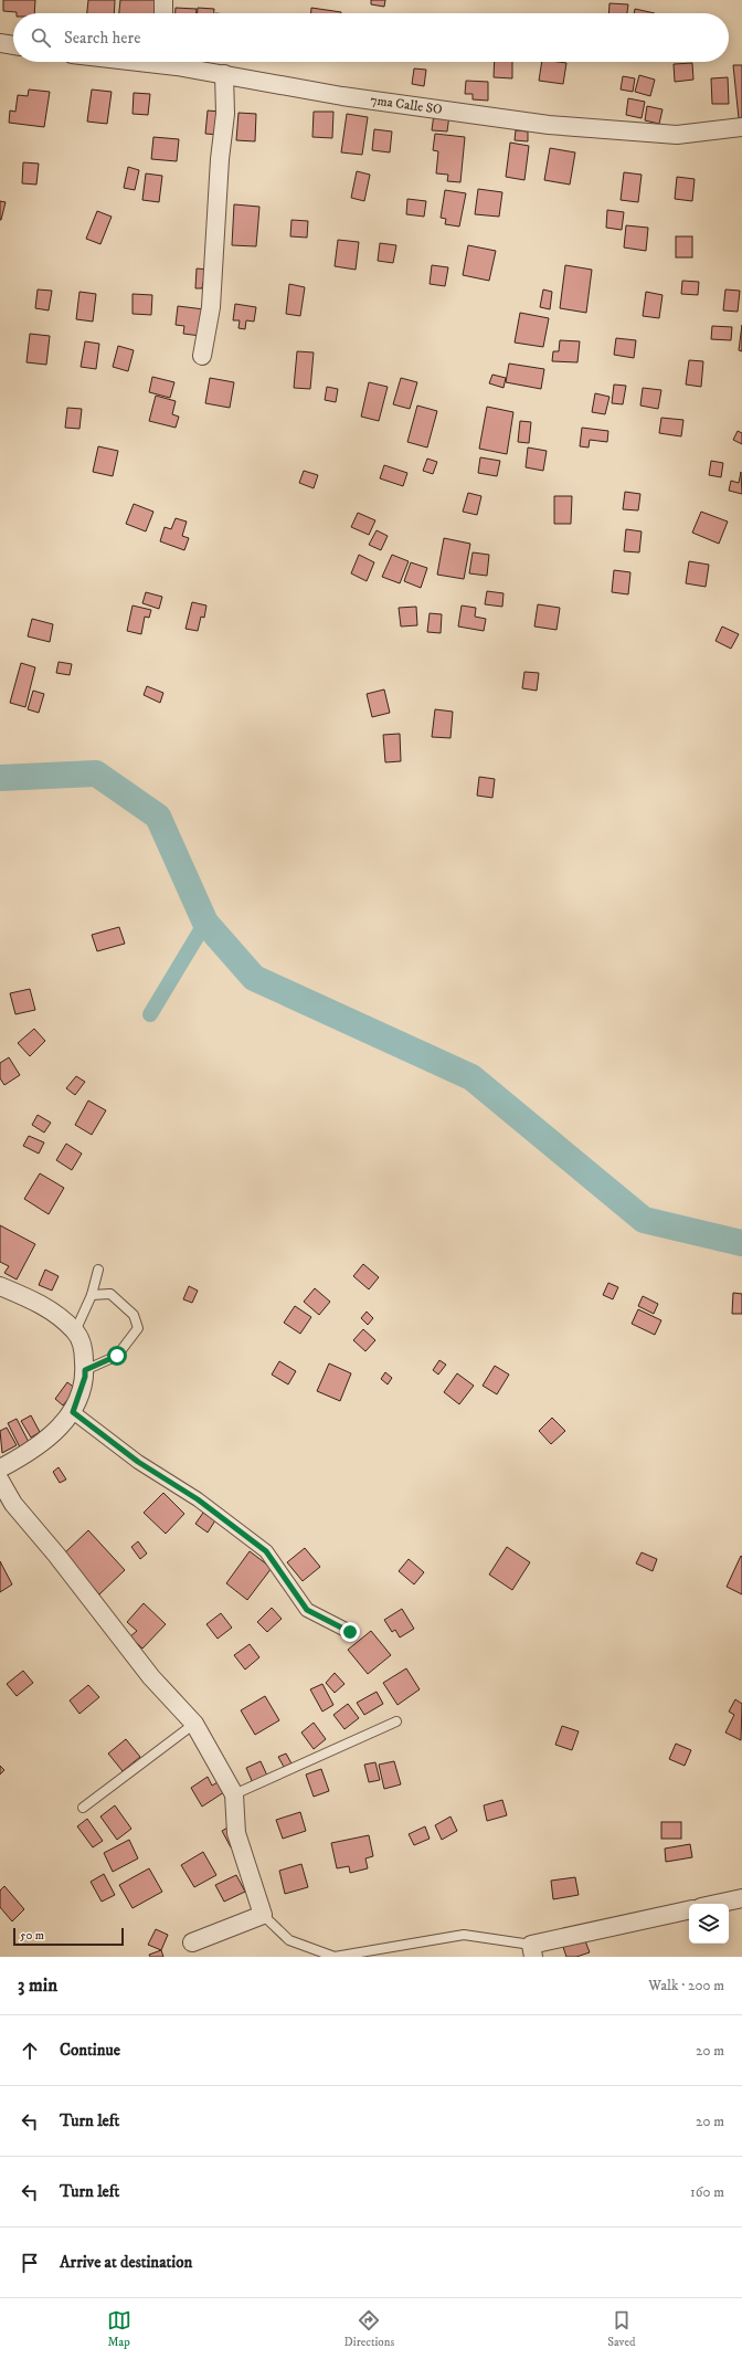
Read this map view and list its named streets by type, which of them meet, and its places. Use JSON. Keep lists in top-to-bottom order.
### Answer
{
  "streets": {
    "street": ["7ma Calle SO"]
  },
  "scale_bar": "50 m",
  "page": {
    "search": "Search here",
    "scale": "50 m",
    "heading": ["3 min", "Walk · 200 m"],
    "list": [
      ["Continue", "20 m"],
      ["Turn left", "20 m"],
      ["Turn left", "160 m"],
      "Arrive at destination"
    ],
    "nav": ["Map", "Directions", "Saved"]
  }
}
